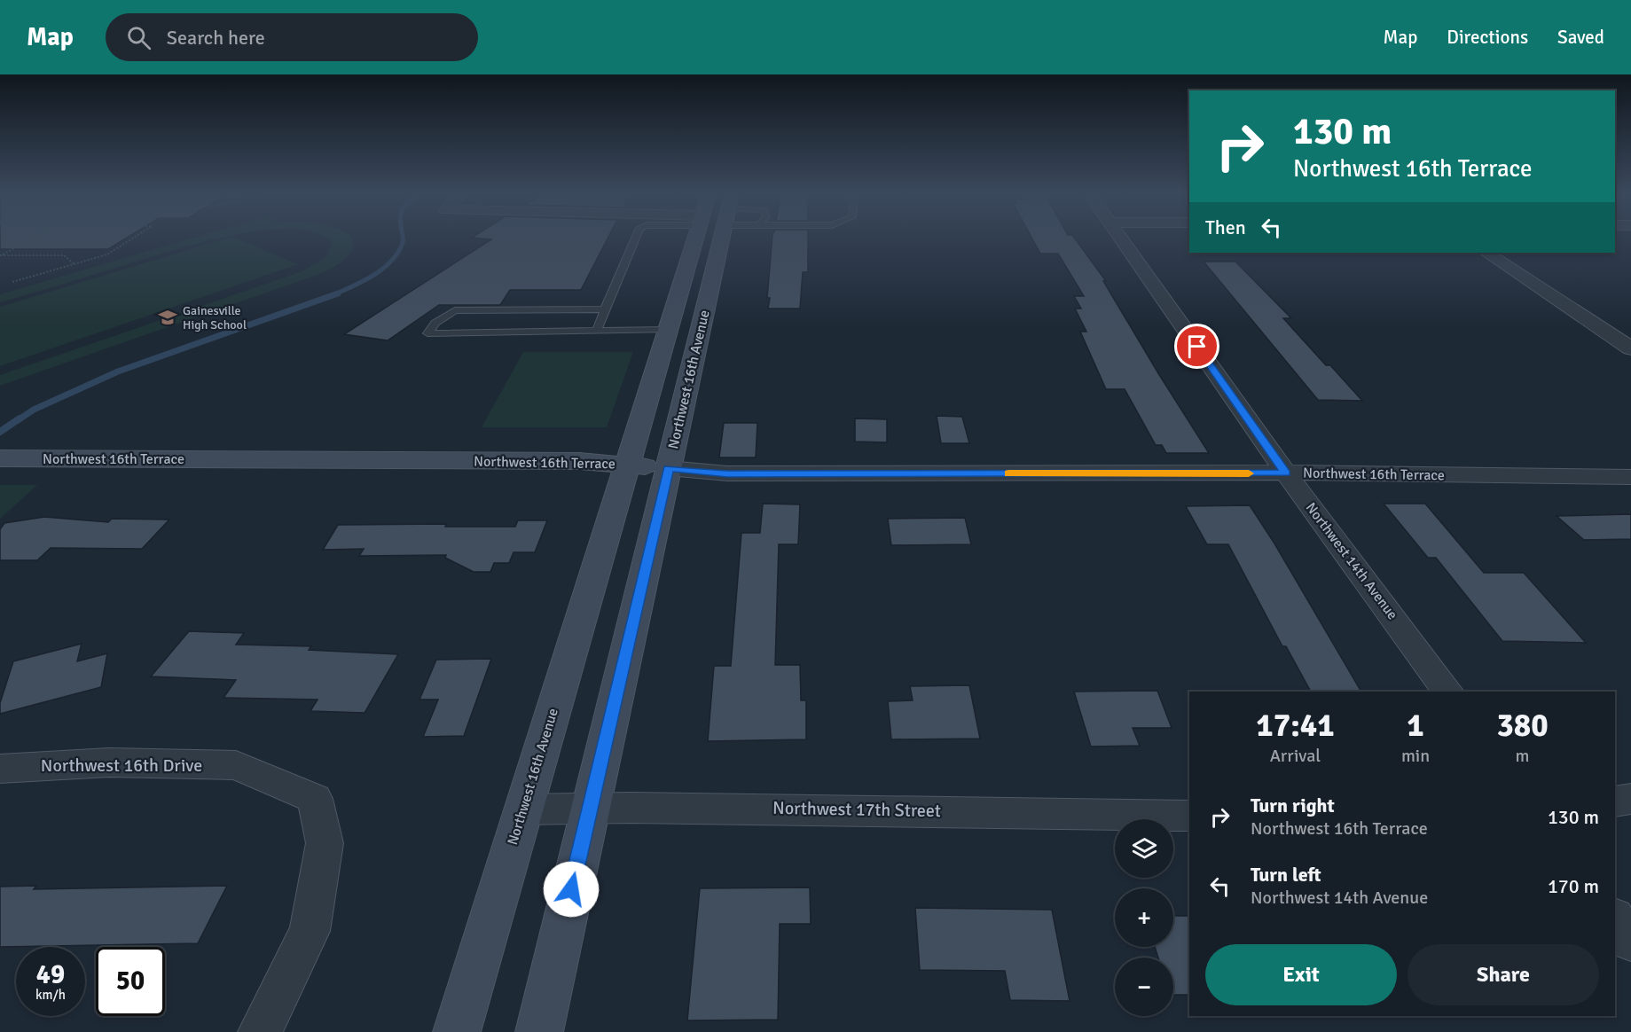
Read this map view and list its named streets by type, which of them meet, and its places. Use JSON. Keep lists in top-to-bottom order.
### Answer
{
  "streets": {
    "main road": ["Northwest 16th Avenue", "Northwest 16th Terrace"],
    "street": ["Northwest 14th Avenue", "Northwest 16th Drive", "Northwest 17th Street"]
  },
  "crossings": [
    ["Northwest 16th Avenue", "Northwest 16th Terrace"],
    ["Northwest 16th Avenue", "Northwest 17th Street"],
    ["Northwest 16th Terrace", "Northwest 14th Avenue"]
  ],
  "places": {
    "school or university": ["Gainesville High School"]
  },
  "page": {
    "header": "Map",
    "search": "Search here",
    "nav": ["Map", "Directions", "Saved"],
    "turn": ["130 m", "Northwest 16th Terrace"],
    "then": "Then",
    "eta": [
      "17:41",
      "Arrival",
      "1",
      "min",
      "380",
      "m"
    ],
    "list": [
      {
        "name": "Turn right",
        "note": "Northwest 16th Terrace",
        "value": "130 m"
      },
      {
        "name": "Turn left",
        "note": "Northwest 14th Avenue",
        "value": "170 m"
      }
    ],
    "map_buttons": ["+", "−"],
    "buttons": ["Exit", "Share"],
    "speed": "49 km/h",
    "limit": "50"
  }
}
